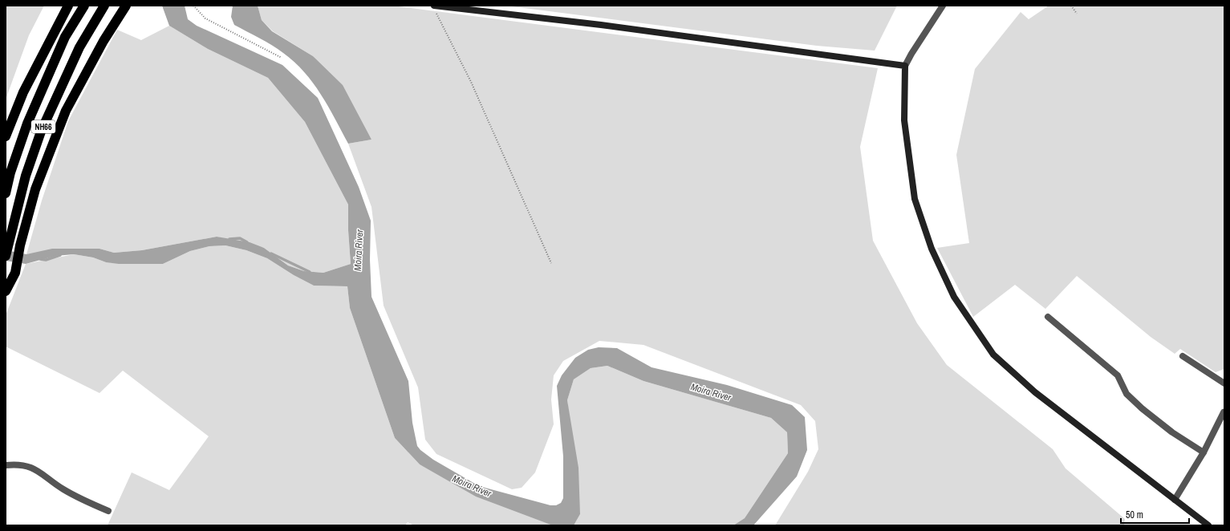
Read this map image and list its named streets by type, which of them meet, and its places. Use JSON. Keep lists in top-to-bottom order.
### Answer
{
  "streets": {
    "highway": ["NH66"]
  },
  "water": ["Moira River"],
  "scale_bar": "50 m"
}
